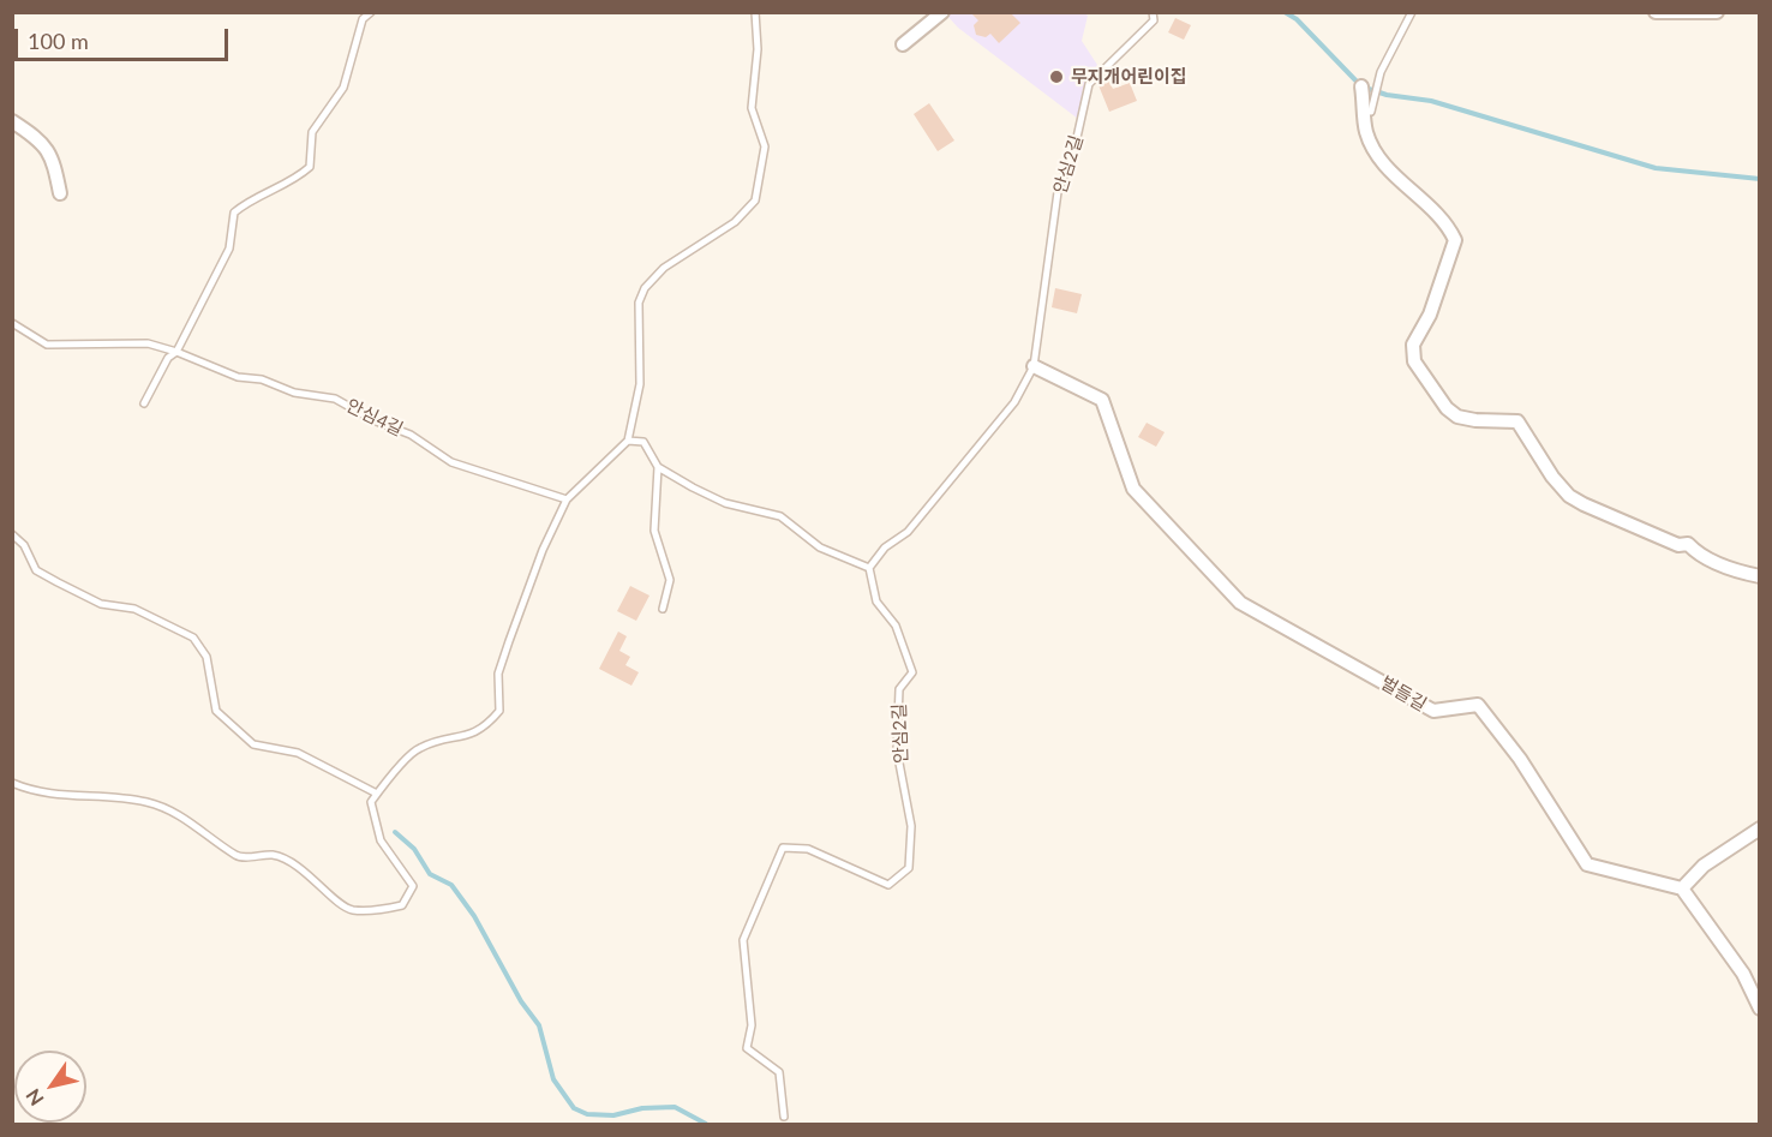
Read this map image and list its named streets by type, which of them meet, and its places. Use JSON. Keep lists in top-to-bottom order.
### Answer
{
  "streets": {
    "street": ["벌들길"],
    "lane": ["안심2길", "안심4길"]
  },
  "crossings": [
    ["안심2길", "벌들길"]
  ],
  "places": ["무지개어린이집"],
  "scale_bar": "100 m",
  "north": "bottom left"
}
